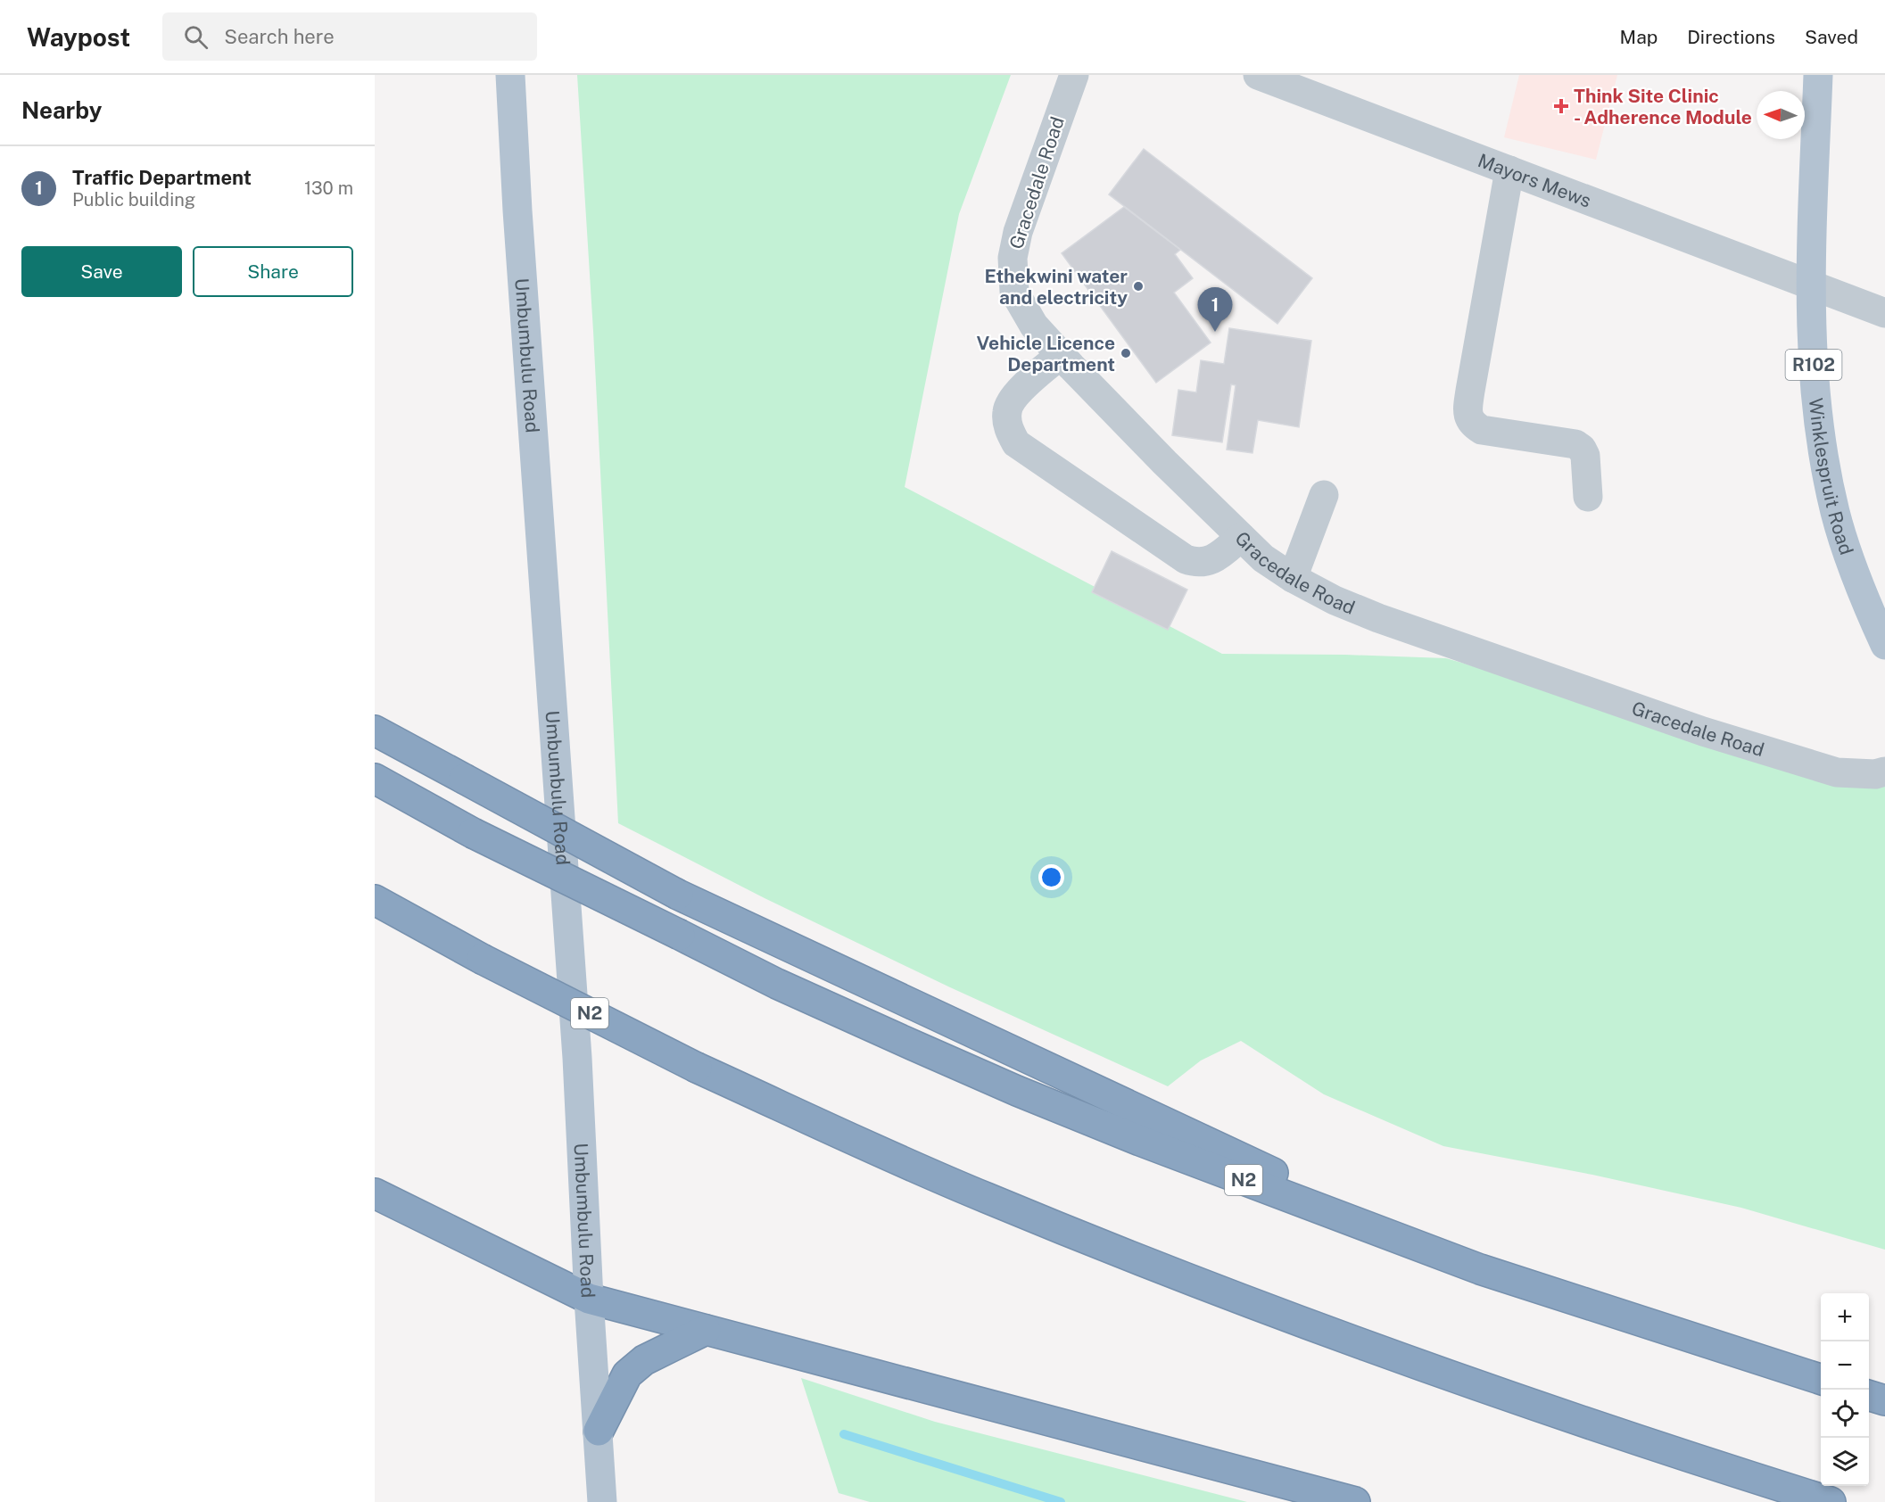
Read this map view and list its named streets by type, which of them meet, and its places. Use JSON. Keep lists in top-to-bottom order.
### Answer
{
  "streets": {
    "highway": ["N2"],
    "main road": ["Umbumbulu Road", "R102", "Winklespruit Road"],
    "street": ["Mayors Mews", "Gracedale Road"]
  },
  "crossings": [
    ["Mayors Mews", "Winklespruit Road"]
  ],
  "places": {
    "health": ["Think Site Clinic - Adherence Module"],
    "other": ["Ethekwini water and electricity", "Vehicle Licence Department"]
  },
  "north": "left",
  "page": {
    "header": "Waypost",
    "search": "Search here",
    "nav": ["Map", "Directions", "Saved"],
    "heading": "Nearby",
    "list": [
      {
        "mark": "1",
        "name": "Traffic Department",
        "note": "Public building",
        "value": "130 m"
      }
    ],
    "buttons": ["Save", "Share"],
    "pins": "1",
    "map_buttons": ["+", "−"]
  }
}
